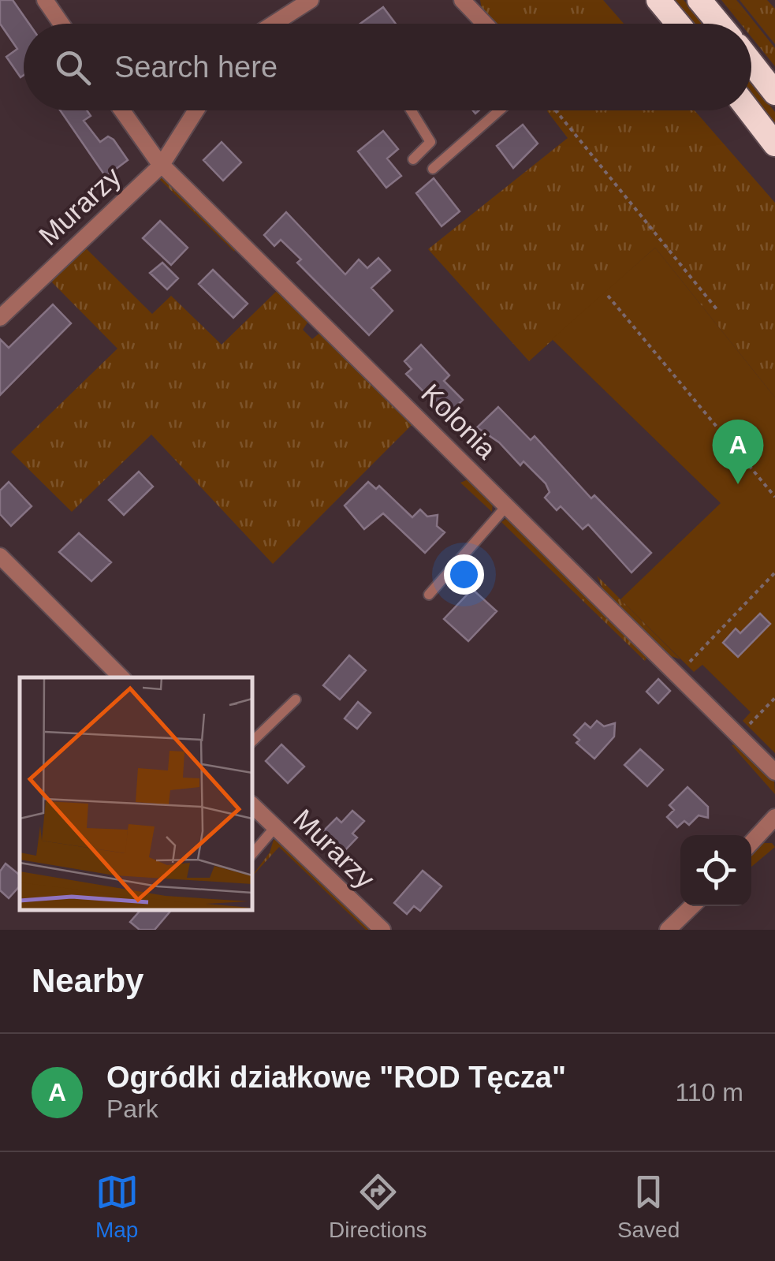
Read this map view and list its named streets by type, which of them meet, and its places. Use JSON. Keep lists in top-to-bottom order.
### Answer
{
  "streets": {
    "street": ["Murarzy", "Kolonia"]
  },
  "crossings": [
    ["Murarzy", "Kolonia"]
  ],
  "page": {
    "search": "Search here",
    "pins": "A",
    "heading": "Nearby",
    "list": [
      {
        "mark": "A",
        "name": "Ogródki działkowe \"ROD Tęcza\"",
        "note": "Park",
        "value": "110 m"
      }
    ],
    "nav": ["Map", "Directions", "Saved"]
  }
}
